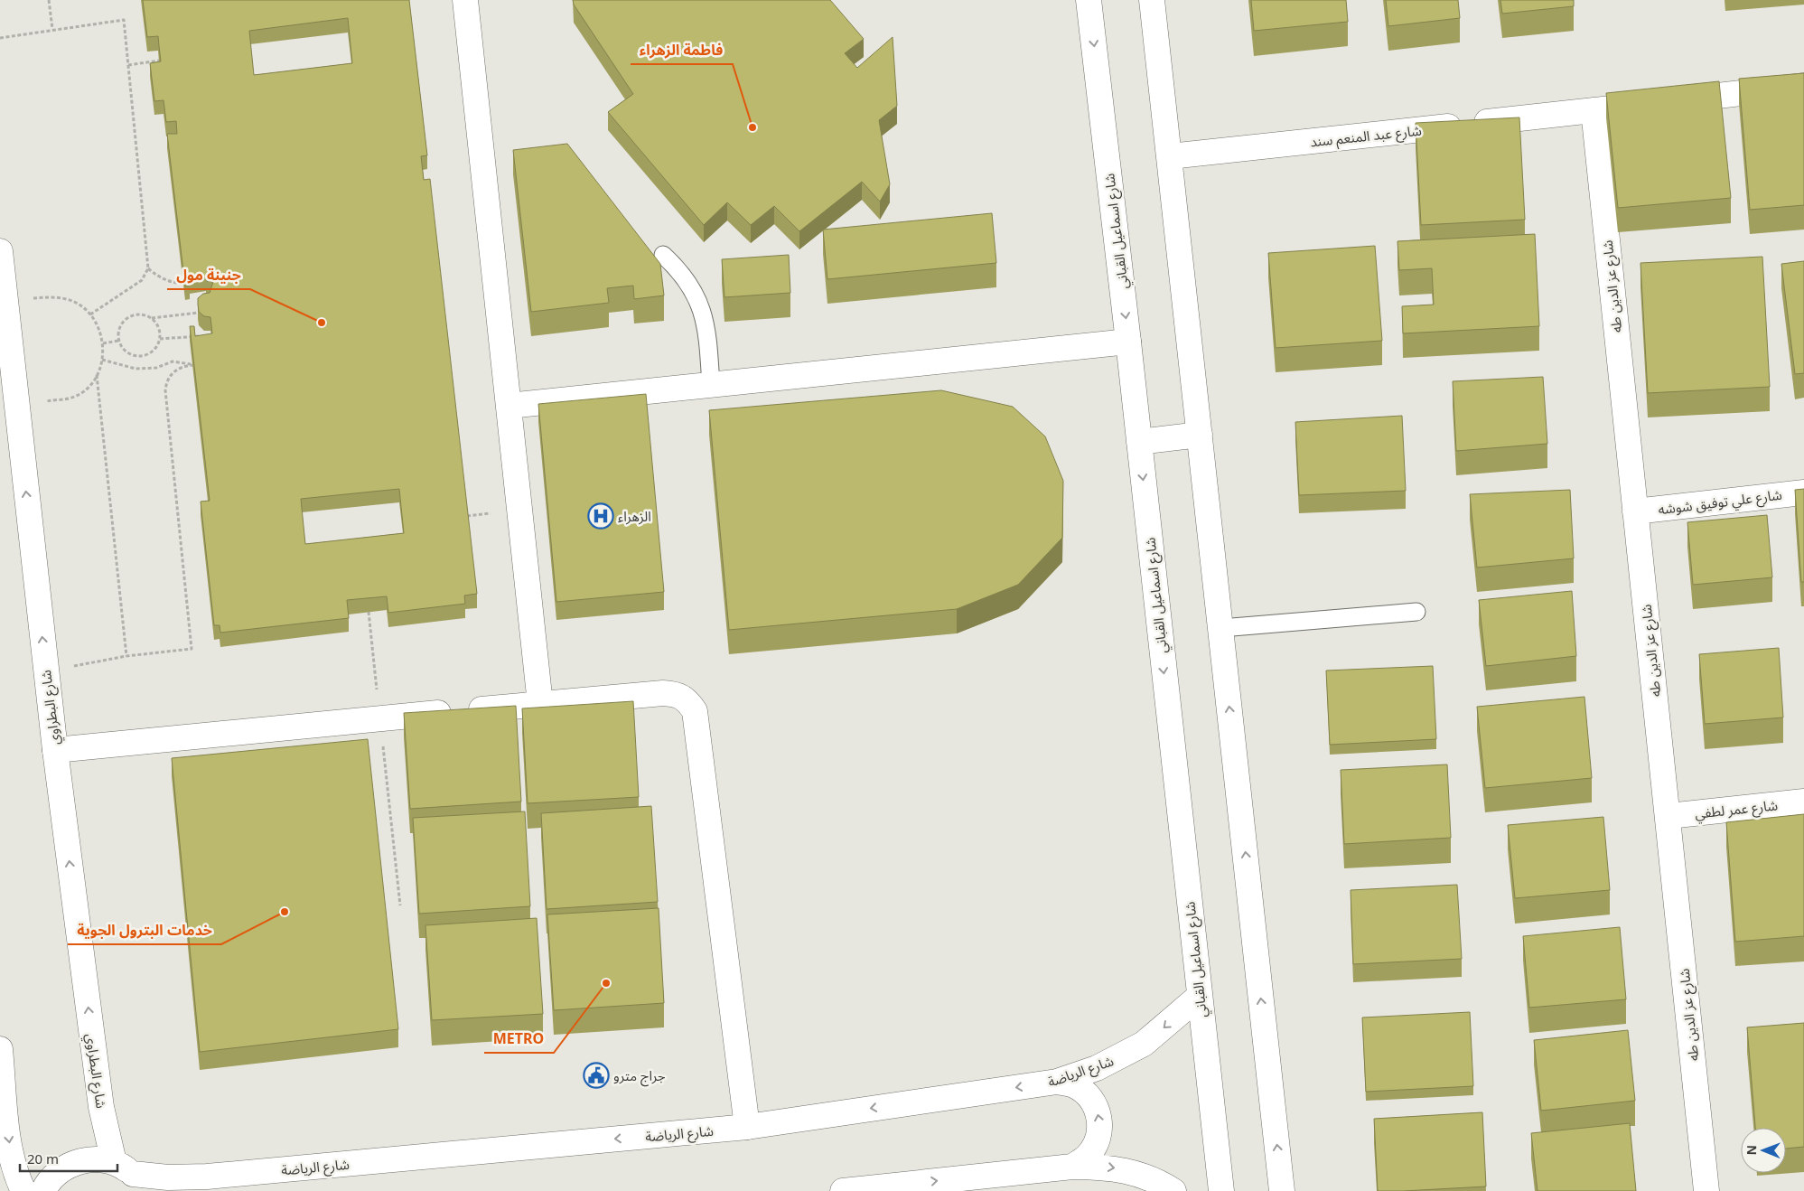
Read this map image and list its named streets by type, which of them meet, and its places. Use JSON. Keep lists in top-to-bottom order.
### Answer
{
  "streets": {
    "street": [
      "شارع عبد المنعم سند",
      "شارع اسماعيل القباني",
      "شارع عز الدين طه",
      "شارع علي توفيق شوشه",
      "شارع البطراوي",
      "شارع عمر لطفي",
      "شارع الرياضة"
    ]
  },
  "crossings": [
    ["شارع عبد المنعم سند", "شارع عز الدين طه"],
    ["شارع اسماعيل القباني", "شارع الرياضة"],
    ["شارع عز الدين طه", "شارع علي توفيق شوشه"],
    ["شارع عز الدين طه", "شارع عمر لطفي"],
    ["شارع البطراوي", "شارع الرياضة"]
  ],
  "one_way": ["شارع البطراوي", "شارع الرياضة"],
  "places": {
    "other": [
      "فاطمة الزهراء",
      "جنينة مول",
      "خدمات البترول الجوية",
      "METRO"
    ],
    "hospital": ["الزهراء"],
    "public building": ["جراج مترو"]
  },
  "scale_bar": "20 m",
  "north": "left"
}
